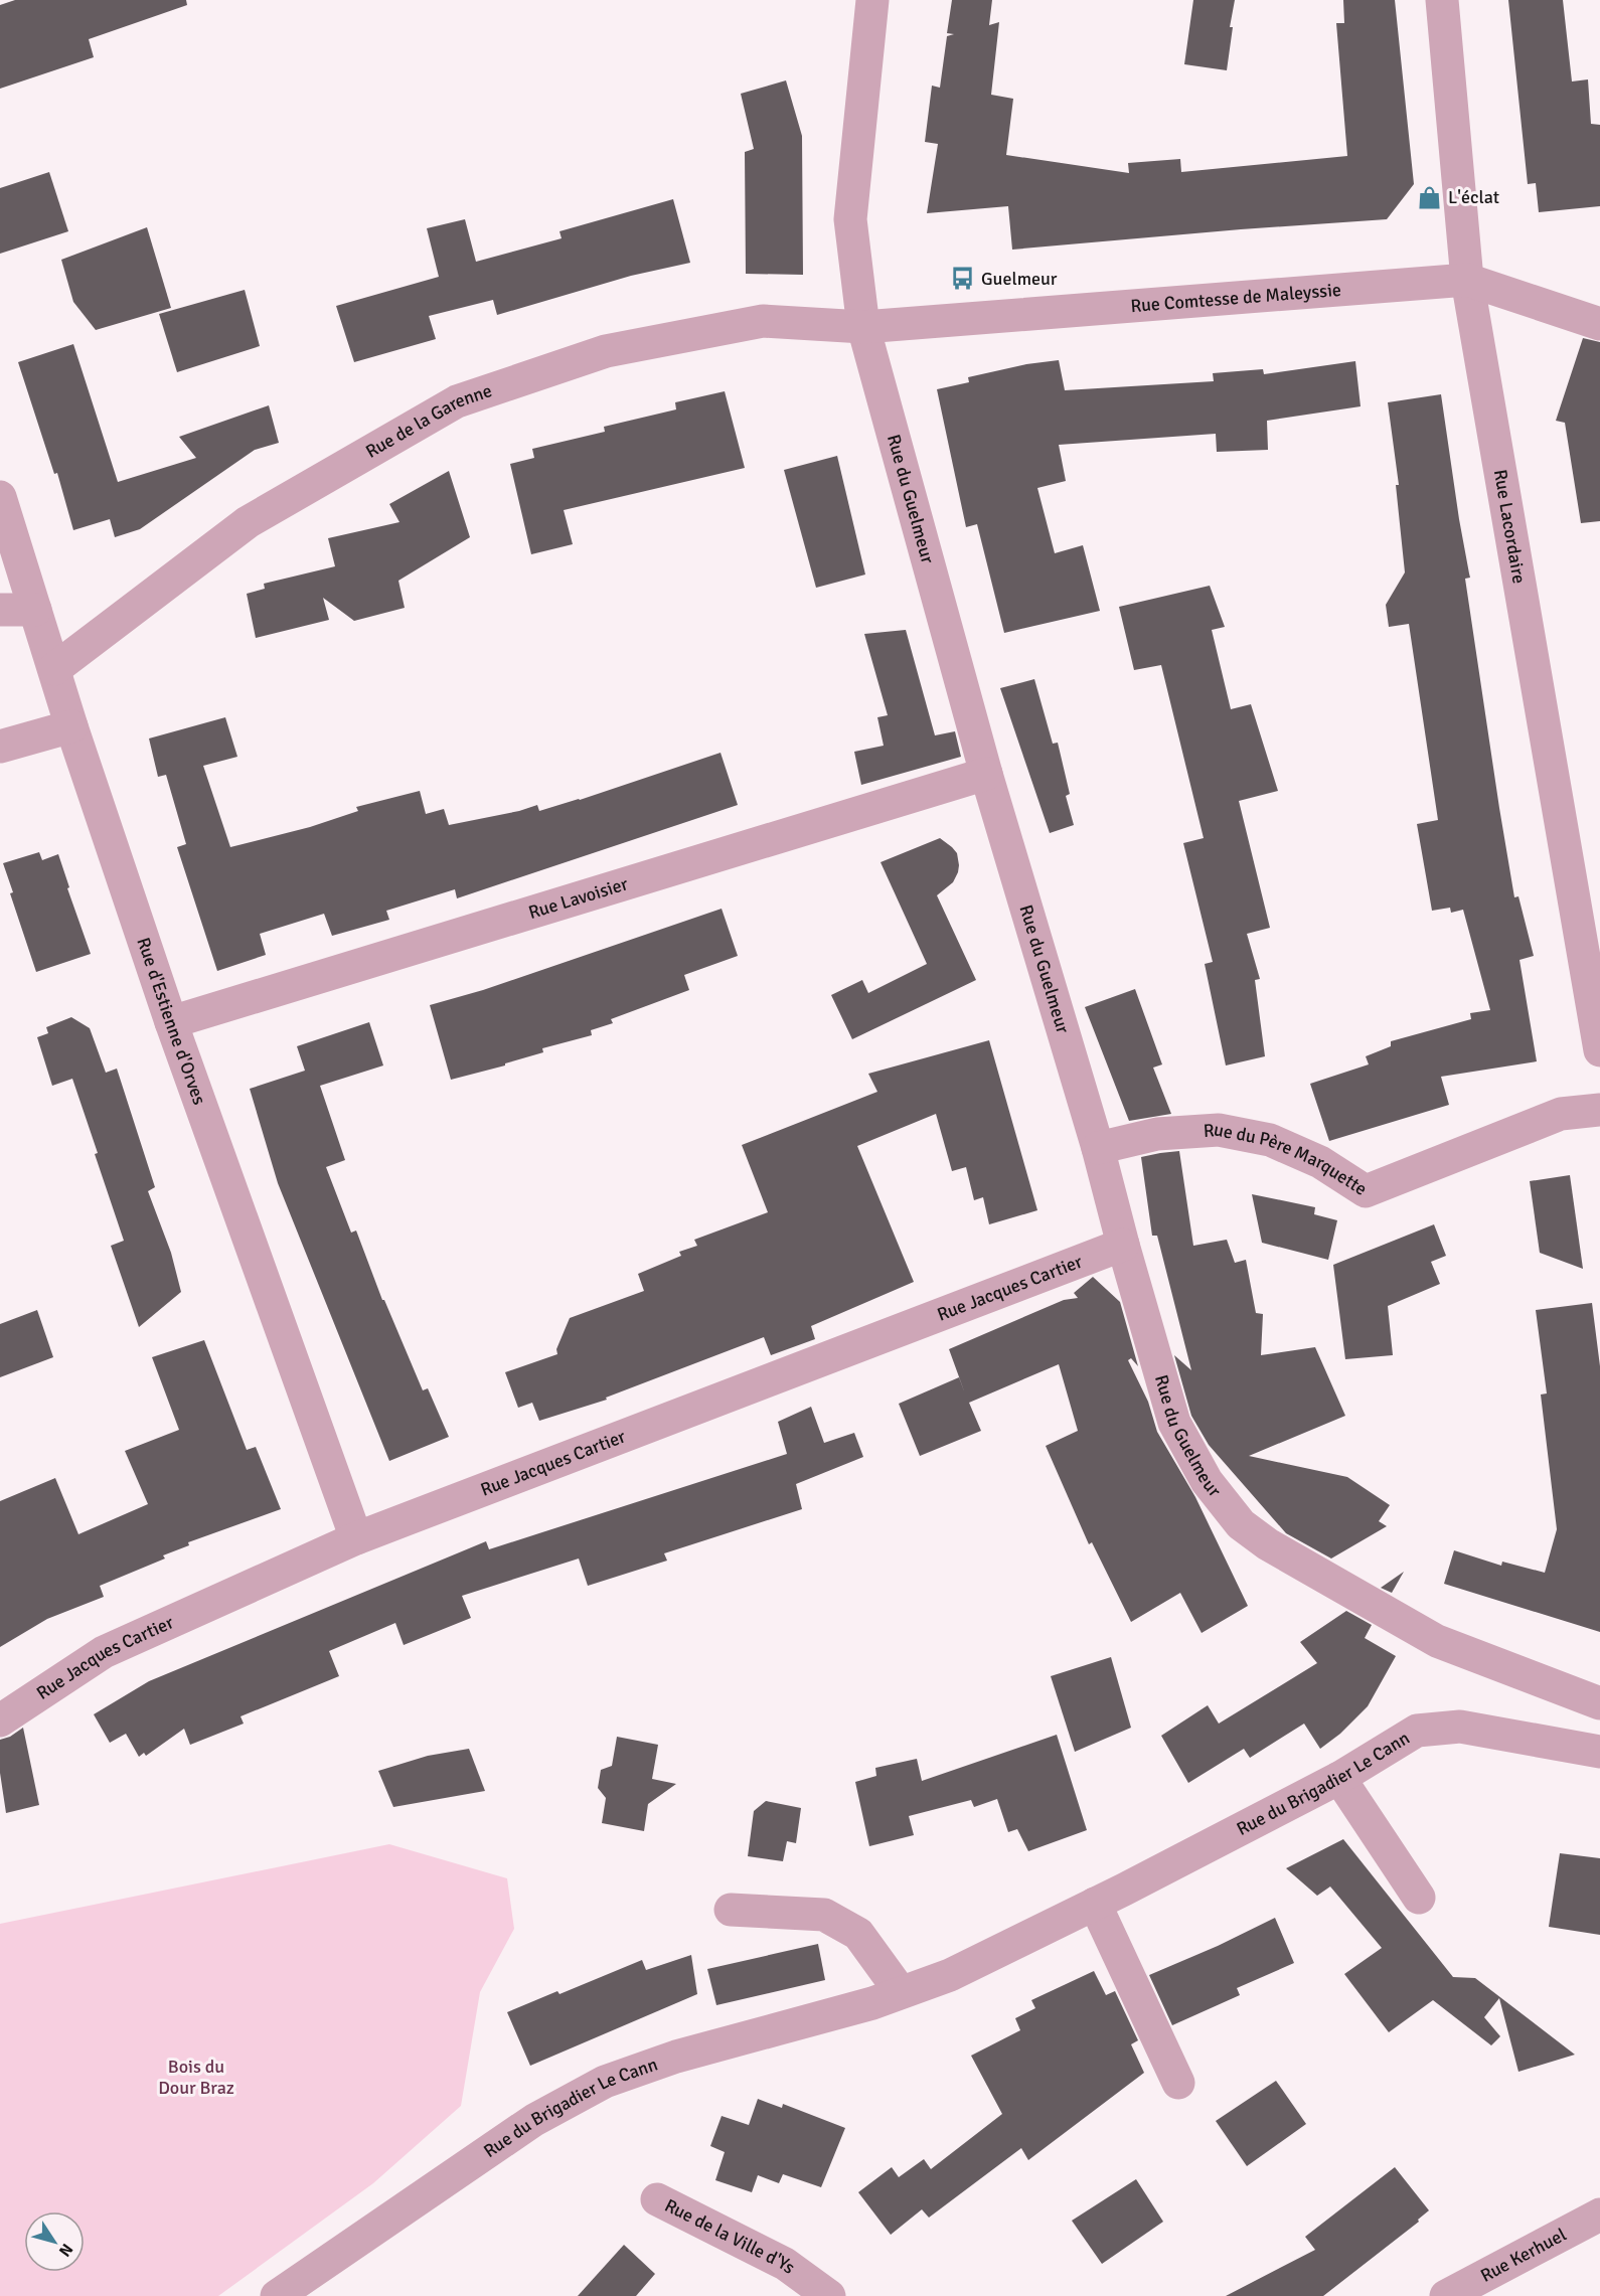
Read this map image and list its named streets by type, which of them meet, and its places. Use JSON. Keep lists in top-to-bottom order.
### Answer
{
  "streets": {
    "street": [
      "Rue Comtesse de Maleyssie",
      "Rue de la Garenne",
      "Rue du Guelmeur",
      "Rue Lacordaire",
      "Rue Lavoisier",
      "Rue d'Estienne d'Orves",
      "Rue du Père Marquette",
      "Rue Jacques Cartier",
      "Rue du Brigadier Le Cann",
      "Rue de la Ville d'Ys",
      "Rue Kerhuel"
    ]
  },
  "crossings": [
    ["Rue Comtesse de Maleyssie", "Rue de la Garenne"],
    ["Rue Comtesse de Maleyssie", "Rue du Guelmeur"],
    ["Rue Comtesse de Maleyssie", "Rue Lacordaire"],
    ["Rue de la Garenne", "Rue du Guelmeur"],
    ["Rue de la Garenne", "Rue d'Estienne d'Orves"],
    ["Rue du Guelmeur", "Rue Lavoisier"],
    ["Rue du Guelmeur", "Rue du Père Marquette"],
    ["Rue du Guelmeur", "Rue Jacques Cartier"],
    ["Rue Lavoisier", "Rue d'Estienne d'Orves"],
    ["Rue d'Estienne d'Orves", "Rue Jacques Cartier"]
  ],
  "parks": ["Bois du Dour Braz"],
  "places": {
    "shop": ["L'éclat"],
    "bus stop": ["Guelmeur"]
  },
  "north": "bottom right"
}
